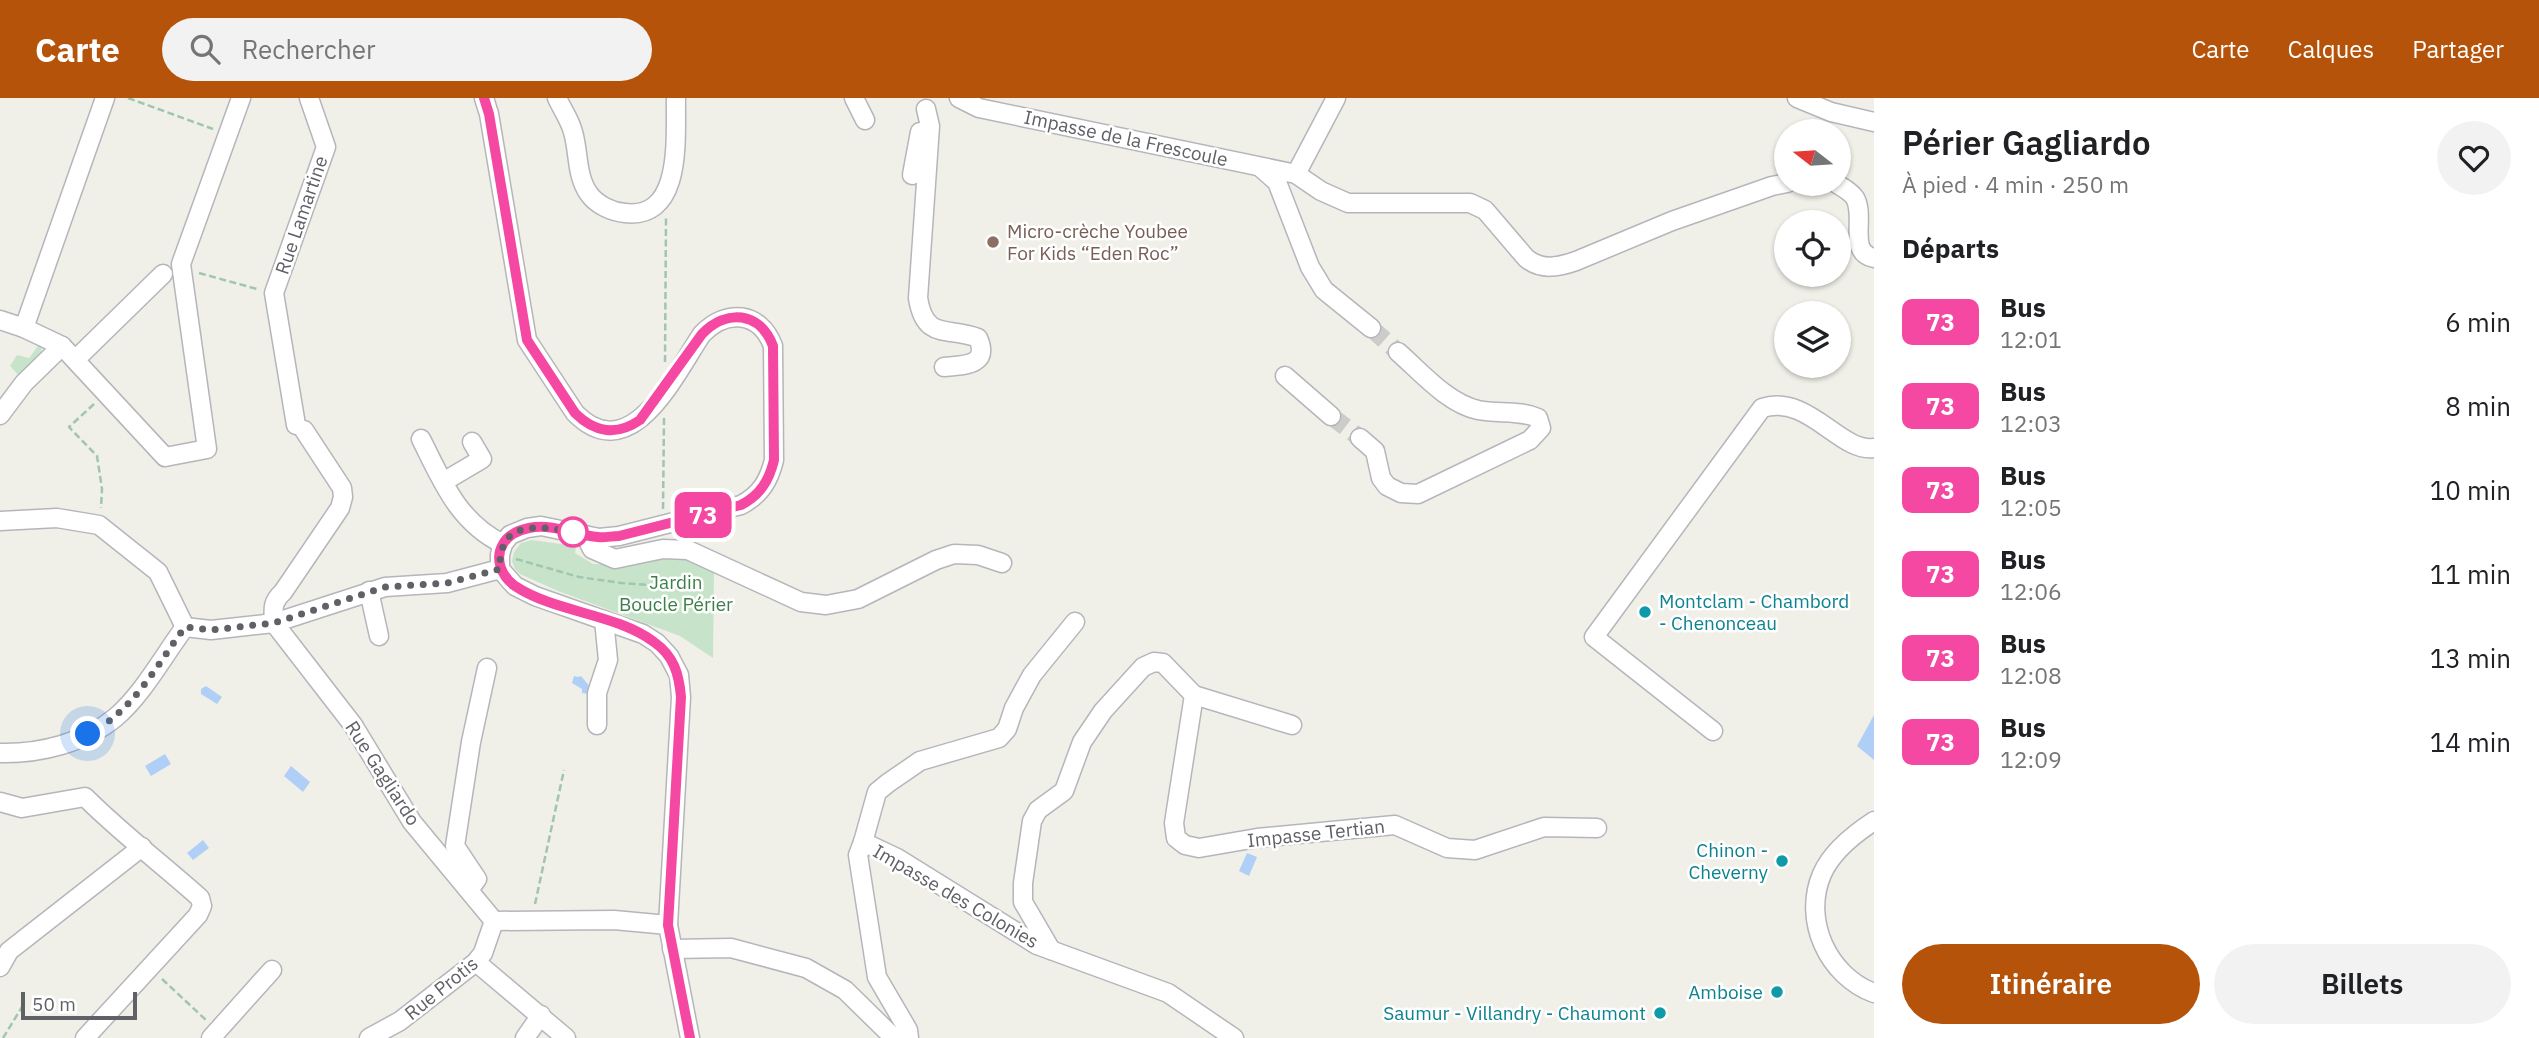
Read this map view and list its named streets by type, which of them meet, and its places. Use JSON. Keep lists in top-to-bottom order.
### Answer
{
  "streets": {
    "street": [
      "Impasse de la Frescoule",
      "Rue Lamartine",
      "Rue Gagliardo",
      "Impasse Tertian",
      "Impasse des Colonies",
      "Rue Protis"
    ]
  },
  "crossings": [
    ["Rue Lamartine", "Rue Gagliardo"],
    ["Rue Gagliardo", "Rue Protis"]
  ],
  "parks": ["Jardin Boucle Périer"],
  "places": [
    "Micro-crèche Youbee For Kids “Eden Roc”",
    "Montclam - Chambord - Chenonceau",
    "Chinon - Cheverny",
    "Amboise",
    "Saumur - Villandry - Chaumont"
  ],
  "lines": ["bus line 73"],
  "scale_bar": "50 m",
  "north": "left",
  "page": {
    "header": "Carte",
    "search": "Rechercher",
    "nav": ["Carte", "Calques", "Partager"],
    "on_map": "73",
    "heading": [
      ["Périer Gagliardo", "À pied · 4 min · 250 m"],
      "Départs"
    ],
    "list": [
      {
        "mark": "73",
        "name": "Bus",
        "note": "12:01",
        "value": "6 min"
      },
      {
        "mark": "73",
        "name": "Bus",
        "note": "12:03",
        "value": "8 min"
      },
      {
        "mark": "73",
        "name": "Bus",
        "note": "12:05",
        "value": "10 min"
      },
      {
        "mark": "73",
        "name": "Bus",
        "note": "12:06",
        "value": "11 min"
      },
      {
        "mark": "73",
        "name": "Bus",
        "note": "12:08",
        "value": "13 min"
      },
      {
        "mark": "73",
        "name": "Bus",
        "note": "12:09",
        "value": "14 min"
      }
    ],
    "buttons": ["Itinéraire", "Billets"],
    "scale": "50 m"
  }
}
